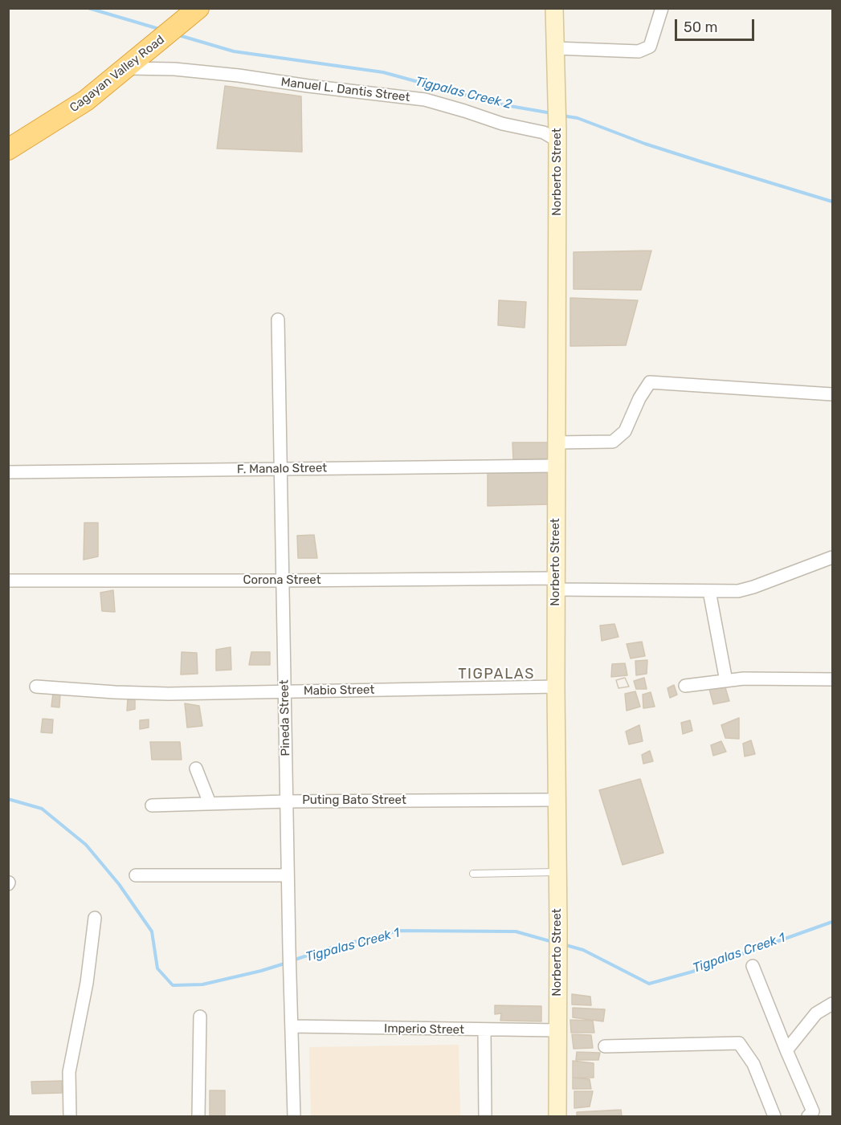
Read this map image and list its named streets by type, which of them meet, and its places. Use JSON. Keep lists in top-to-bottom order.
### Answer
{
  "streets": {
    "highway": ["Cagayan Valley Road"],
    "main road": ["Norberto Street"],
    "street": [
      "Manuel L. Dantis Street",
      "F. Manalo Street",
      "Corona Street",
      "Mabio Street",
      "Pineda Street",
      "Puting Bato Street",
      "Imperio Street"
    ]
  },
  "crossings": [
    ["Cagayan Valley Road", "Manuel L. Dantis Street"],
    ["Manuel L. Dantis Street", "Norberto Street"],
    ["Norberto Street", "F. Manalo Street"],
    ["Norberto Street", "Corona Street"],
    ["Norberto Street", "Mabio Street"],
    ["Norberto Street", "Puting Bato Street"],
    ["Norberto Street", "Imperio Street"],
    ["F. Manalo Street", "Pineda Street"],
    ["Corona Street", "Pineda Street"],
    ["Mabio Street", "Pineda Street"],
    ["Pineda Street", "Puting Bato Street"],
    ["Pineda Street", "Imperio Street"]
  ],
  "districts": ["TIGPALAS"],
  "water": ["Tigpalas Creek 2", "Tigpalas Creek 1"],
  "scale_bar": "50 m"
}
